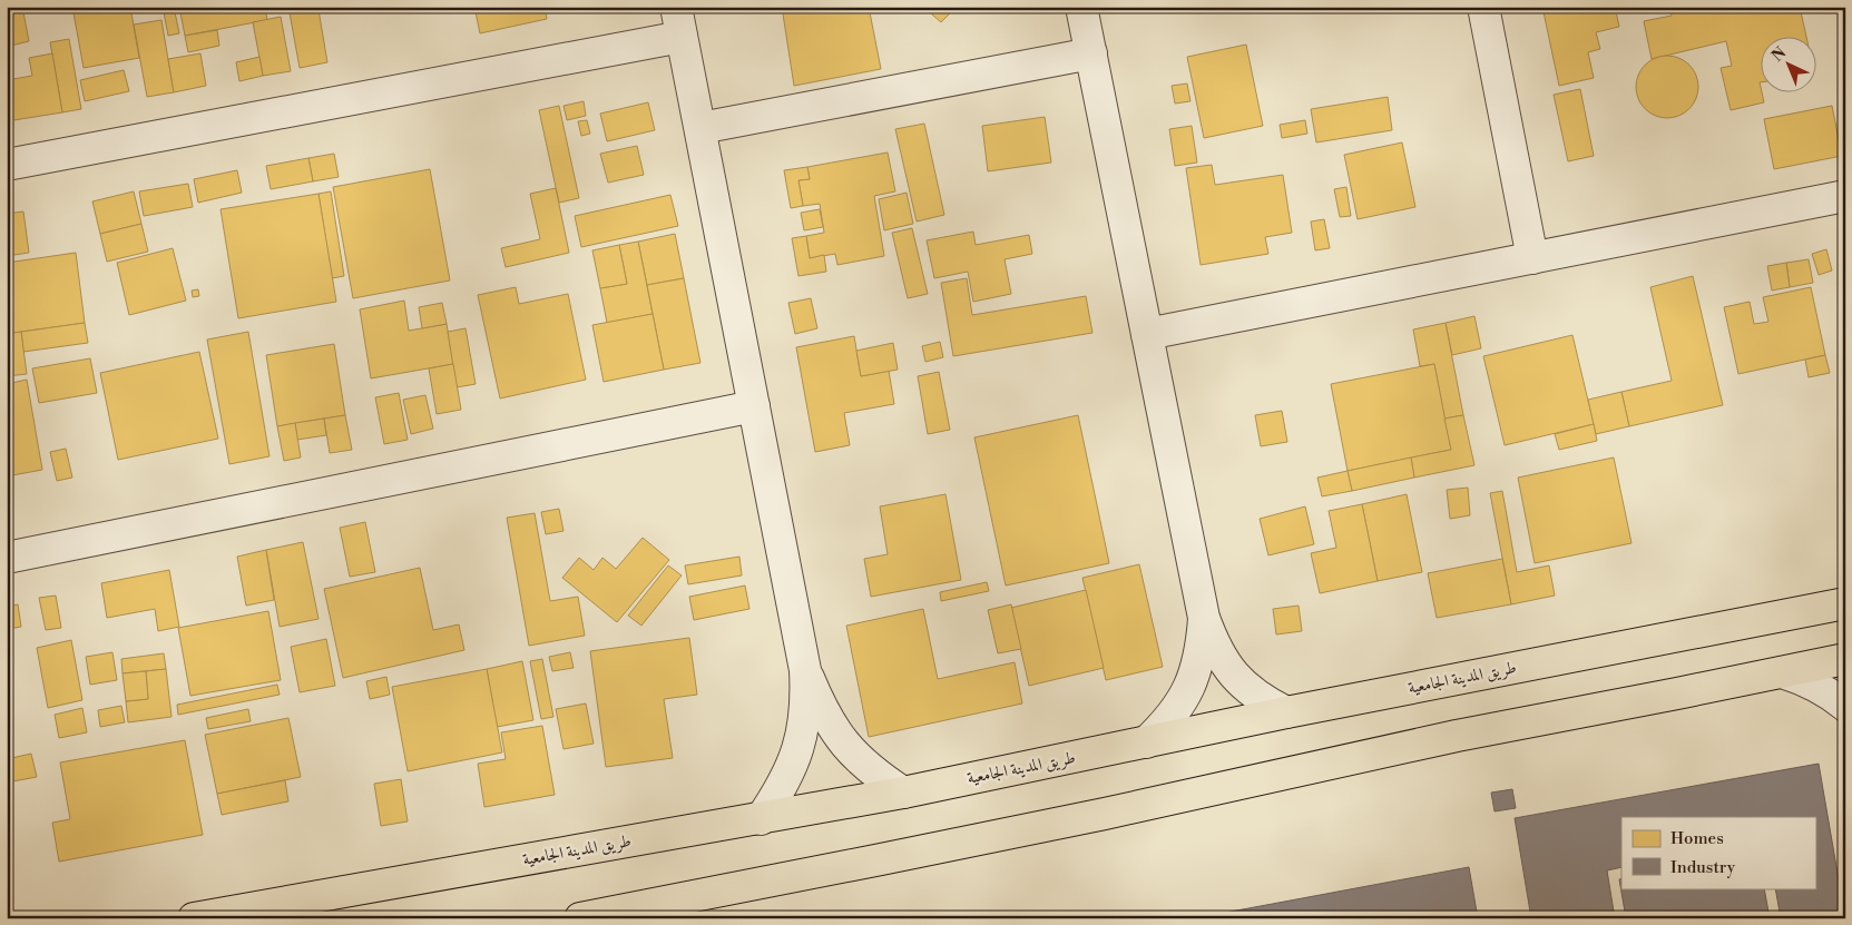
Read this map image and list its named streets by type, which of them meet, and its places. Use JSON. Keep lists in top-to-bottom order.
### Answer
{
  "streets": {
    "main road": ["طريق المدينة الجامعية"]
  },
  "legend": ["Homes", "Industry"],
  "north": "top left"
}
